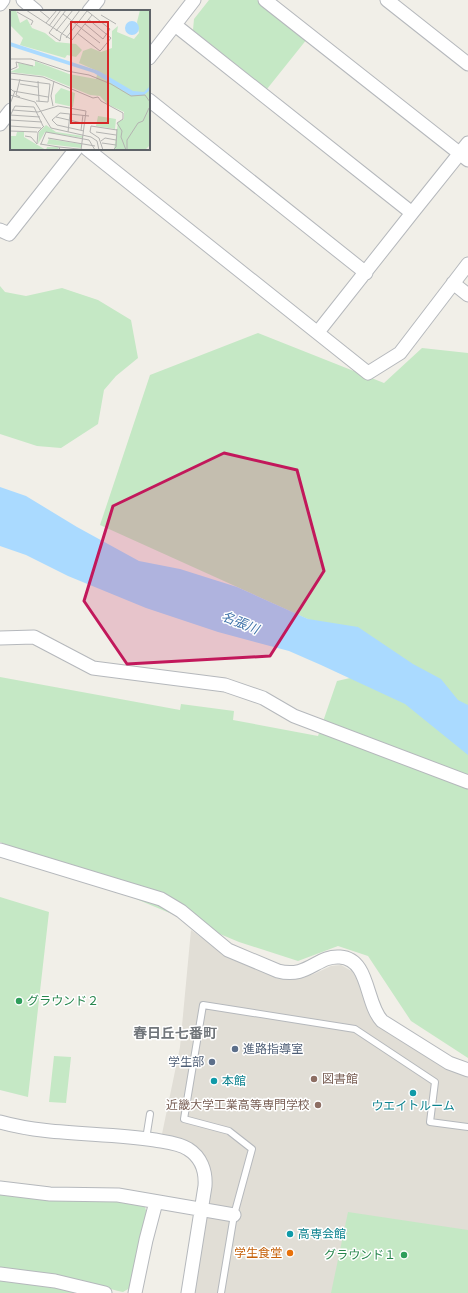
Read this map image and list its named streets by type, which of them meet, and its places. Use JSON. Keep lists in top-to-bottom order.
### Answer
{
  "districts": ["春日丘七番町"],
  "water": ["名張川"],
  "places": [
    "グラウンド２",
    "進路指導室",
    "学生部",
    "図書館",
    "本館",
    "ウエイトルーム",
    "近畿大学工業高等専門学校",
    "高専会館",
    "学生食堂",
    "グラウンド１"
  ]
}
